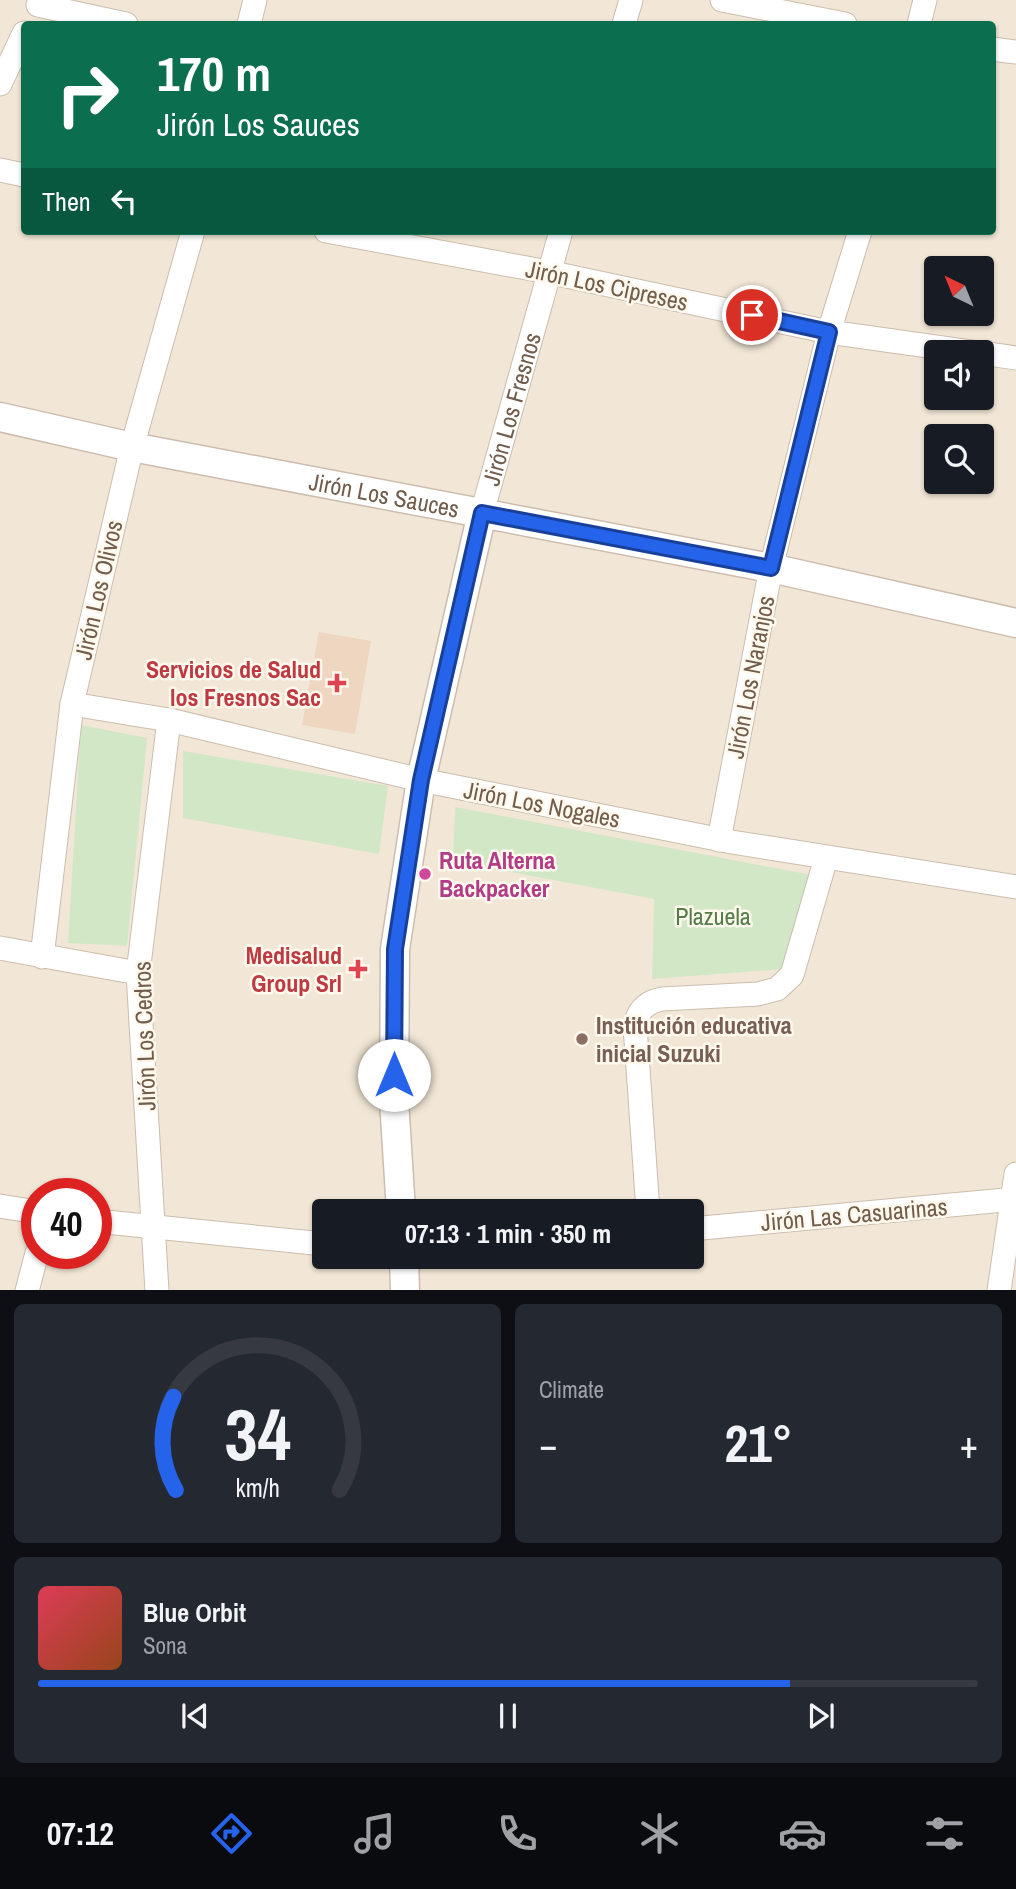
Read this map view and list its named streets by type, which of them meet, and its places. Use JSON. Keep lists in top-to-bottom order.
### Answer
{
  "streets": {
    "street": [
      "Jirón Los Cipreses",
      "Jirón Los Fresnos",
      "Jirón Los Sauces",
      "Jirón Los Olivos",
      "Jirón Los Naranjos",
      "Jirón Los Nogales",
      "Jirón Los Cedros",
      "Jirón Las Casuarinas"
    ]
  },
  "crossings": [
    ["Jirón Los Cipreses", "Jirón Los Fresnos"],
    ["Jirón Los Cipreses", "Jirón Los Naranjos"],
    ["Jirón Los Fresnos", "Jirón Los Sauces"],
    ["Jirón Los Fresnos", "Jirón Los Nogales"],
    ["Jirón Los Sauces", "Jirón Los Olivos"],
    ["Jirón Los Sauces", "Jirón Los Naranjos"],
    ["Jirón Los Olivos", "Jirón Los Nogales"],
    ["Jirón Los Naranjos", "Jirón Los Nogales"],
    ["Jirón Los Nogales", "Jirón Los Cedros"]
  ],
  "parks": ["Plazuela"],
  "places": {
    "health": ["Servicios de Salud los Fresnos Sac", "Medisalud Group Srl"],
    "other": ["Ruta Alterna Backpacker", "Institución educativa inicial Suzuki"]
  },
  "north": "top left",
  "page": {
    "turn": ["170 m", "Jirón Los Sauces"],
    "then": "Then",
    "limit": "40",
    "trip": "07:13 · 1 min · 350 m",
    "tile": "Climate",
    "heat": ["−", "21°", "+"],
    "song": ["Blue Orbit", "Sona"],
    "tabs": "07:12",
    "gauge": ["34", "km/h"]
  }
}
